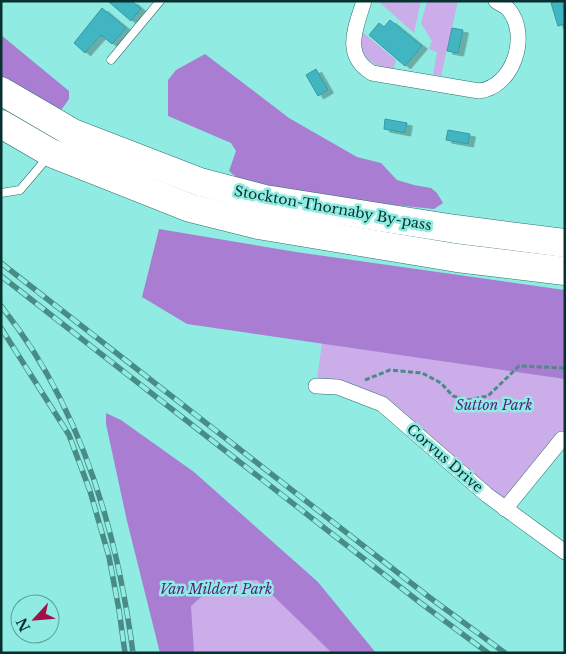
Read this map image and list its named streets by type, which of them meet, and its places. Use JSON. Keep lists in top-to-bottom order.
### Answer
{
  "streets": {
    "highway": ["Stockton-Thornaby By-pass"],
    "street": ["Corvus Drive"]
  },
  "parks": ["Sutton Park", "Van Mildert Park"],
  "north": "bottom left"
}
